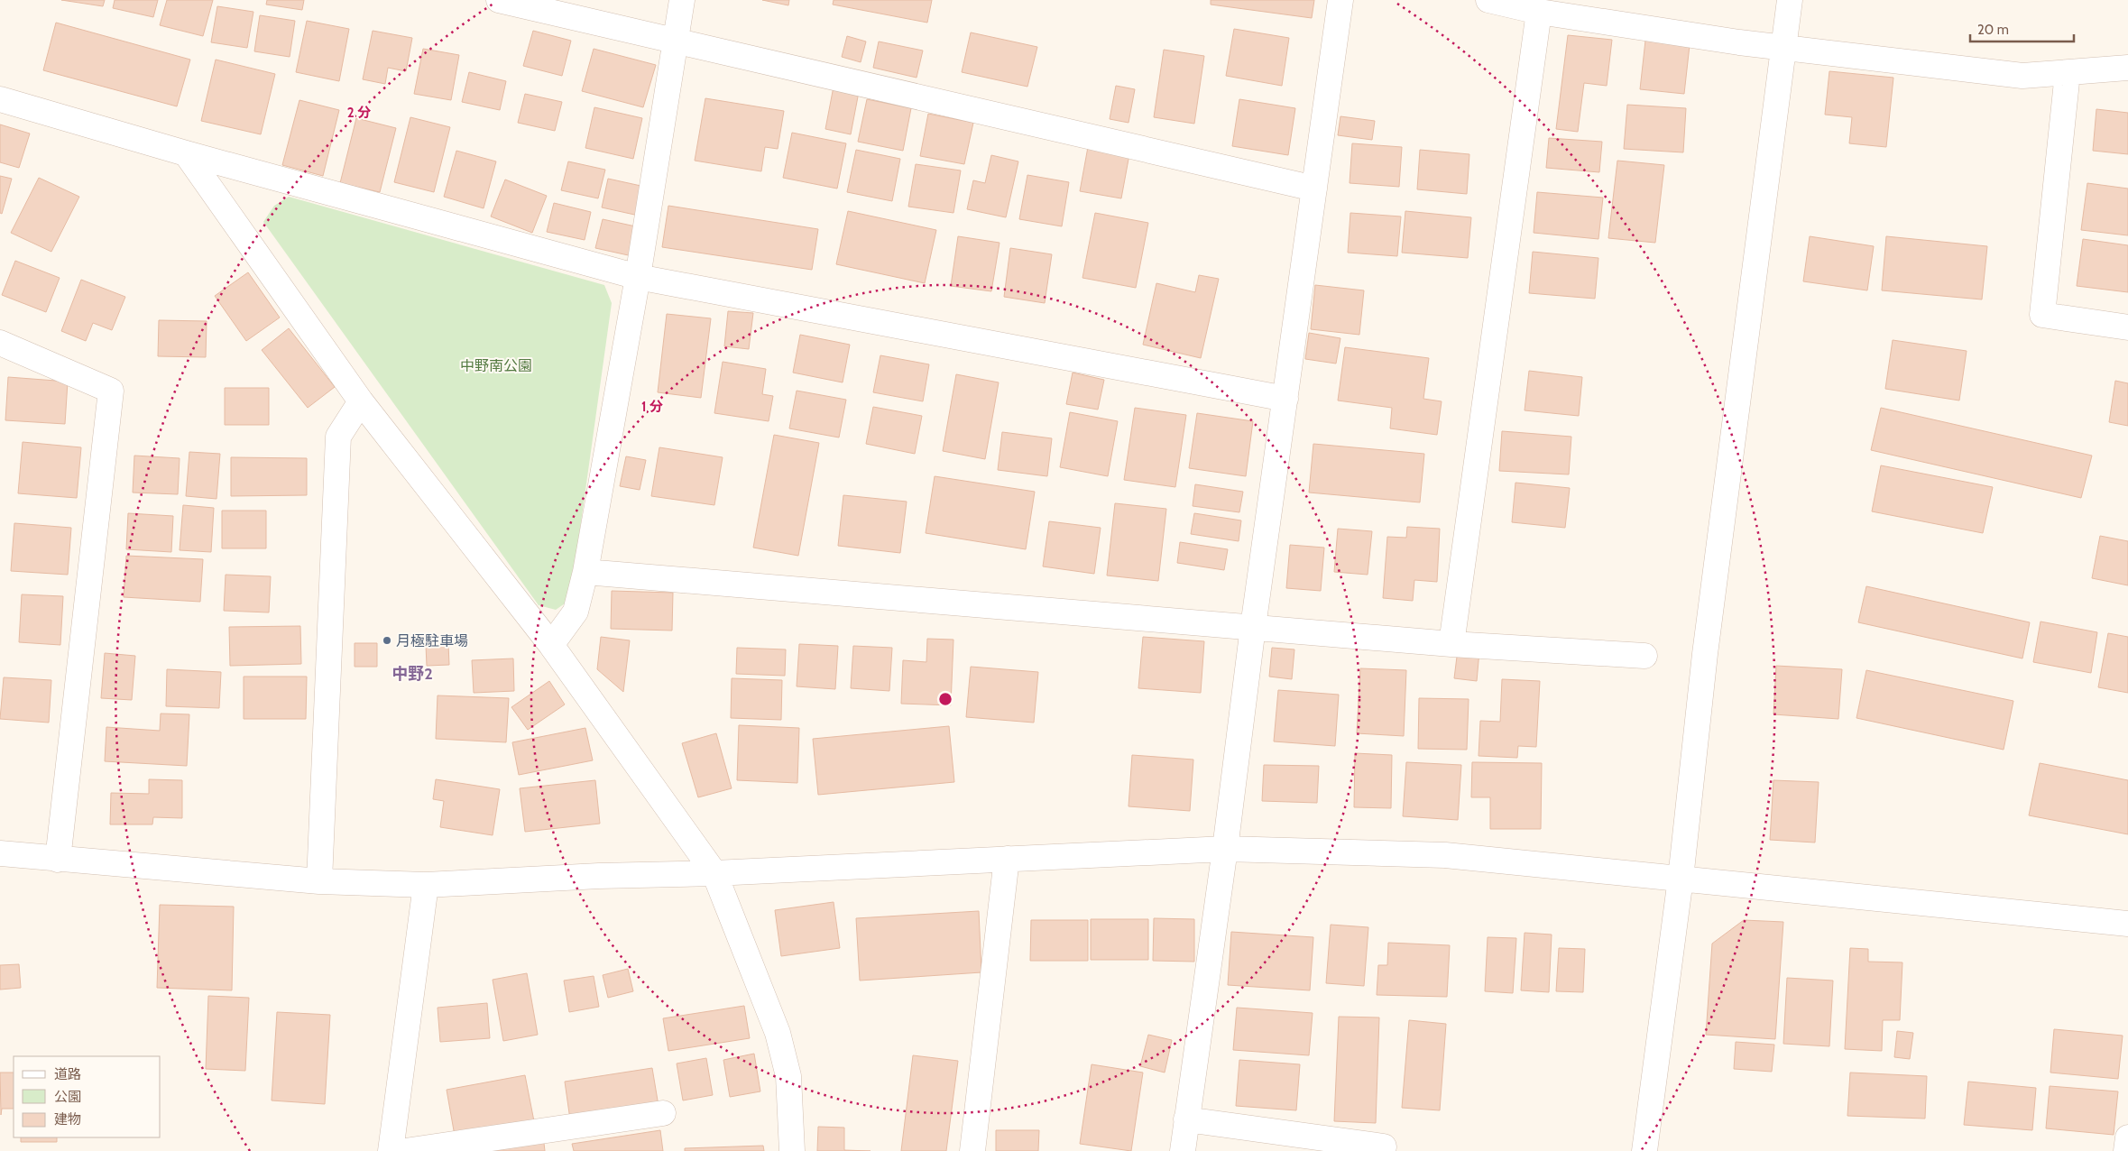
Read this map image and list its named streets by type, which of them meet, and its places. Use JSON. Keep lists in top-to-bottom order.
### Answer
{
  "districts": ["中野2"],
  "parks": ["中野南公園"],
  "places": ["月極駐車場"],
  "legend": ["道路", "公園", "建物"],
  "scale_bar": "20 m",
  "rings": ["2 分", "1 分"]
}
